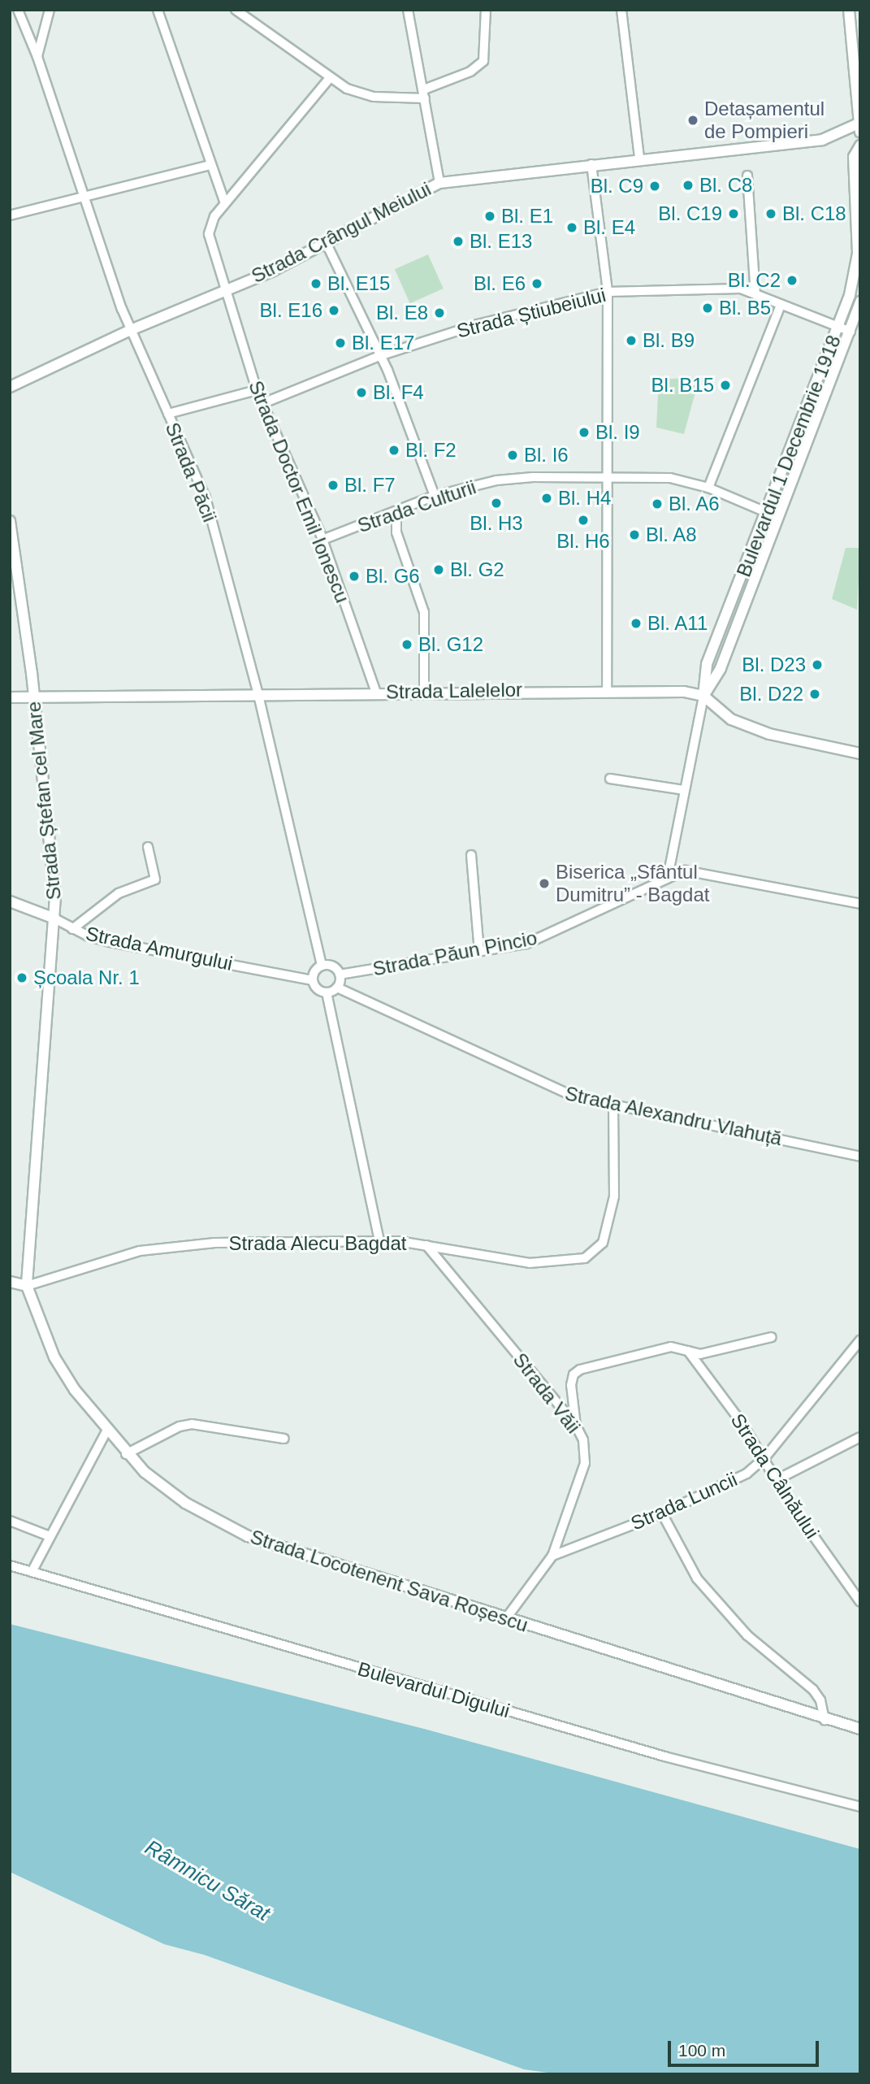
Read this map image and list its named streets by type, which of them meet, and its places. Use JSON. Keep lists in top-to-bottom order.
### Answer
{
  "streets": {
    "street": [
      "Strada Crângul Meiului",
      "Strada Știubeiului",
      "Bulevardul 1 Decembrie 1918",
      "Strada Păcii",
      "Strada Doctor Emil Ionescu",
      "Strada Culturii",
      "Strada Lalelelor",
      "Strada Ștefan cel Mare",
      "Strada Amurgului",
      "Strada Păun Pincio",
      "Strada Alexandru Vlahuță",
      "Strada Alecu Bagdat",
      "Strada Văii",
      "Strada Câlnăului",
      "Strada Luncii",
      "Strada Locotenent Sava Roșescu",
      "Bulevardul Digului"
    ]
  },
  "crossings": [
    ["Strada Crângul Meiului", "Strada Păcii"],
    ["Strada Crângul Meiului", "Strada Doctor Emil Ionescu"],
    ["Strada Știubeiului", "Bulevardul 1 Decembrie 1918"],
    ["Strada Știubeiului", "Strada Doctor Emil Ionescu"],
    ["Bulevardul 1 Decembrie 1918", "Strada Culturii"],
    ["Bulevardul 1 Decembrie 1918", "Strada Lalelelor"],
    ["Bulevardul 1 Decembrie 1918", "Strada Păun Pincio"],
    ["Strada Păcii", "Strada Lalelelor"],
    ["Strada Păcii", "Strada Amurgului"],
    ["Strada Păcii", "Strada Păun Pincio"],
    ["Strada Păcii", "Strada Alexandru Vlahuță"],
    ["Strada Doctor Emil Ionescu", "Strada Culturii"],
    ["Strada Doctor Emil Ionescu", "Strada Lalelelor"],
    ["Strada Lalelelor", "Strada Ștefan cel Mare"],
    ["Strada Ștefan cel Mare", "Strada Amurgului"],
    ["Strada Ștefan cel Mare", "Strada Alecu Bagdat"],
    ["Strada Ștefan cel Mare", "Strada Locotenent Sava Roșescu"],
    ["Strada Amurgului", "Strada Păun Pincio"],
    ["Strada Amurgului", "Strada Alexandru Vlahuță"],
    ["Strada Păun Pincio", "Strada Alexandru Vlahuță"],
    ["Strada Alexandru Vlahuță", "Strada Alecu Bagdat"],
    ["Strada Alecu Bagdat", "Strada Văii"],
    ["Strada Alecu Bagdat", "Strada Locotenent Sava Roșescu"],
    ["Strada Văii", "Strada Luncii"],
    ["Strada Văii", "Strada Locotenent Sava Roșescu"],
    ["Strada Câlnăului", "Strada Luncii"]
  ],
  "water": ["Râmnicu Sărat"],
  "places": [
    "Detașamentul de Pompieri",
    "Bl. C8",
    "Bl. C9",
    "Bl. C19",
    "Bl. C18",
    "Bl. E1",
    "Bl. E4",
    "Bl. E13",
    "Bl. C2",
    "Bl. E15",
    "Bl. E6",
    "Bl. B5",
    "Bl. E16",
    "Bl. E8",
    "Bl. B9",
    "Bl. E17",
    "Bl. B15",
    "Bl. F4",
    "Bl. I9",
    "Bl. F2",
    "Bl. I6",
    "Bl. F7",
    "Bl. H4",
    "Bl. H3",
    "Bl. A6",
    "Bl. H6",
    "Bl. A8",
    "Bl. G2",
    "Bl. G6",
    "Bl. A11",
    "Bl. G12",
    "Bl. D23",
    "Bl. D22",
    "Biserica „Sfântul Dumitru” - Bagdat",
    "Școala Nr. 1"
  ],
  "scale_bar": "100 m"
}
